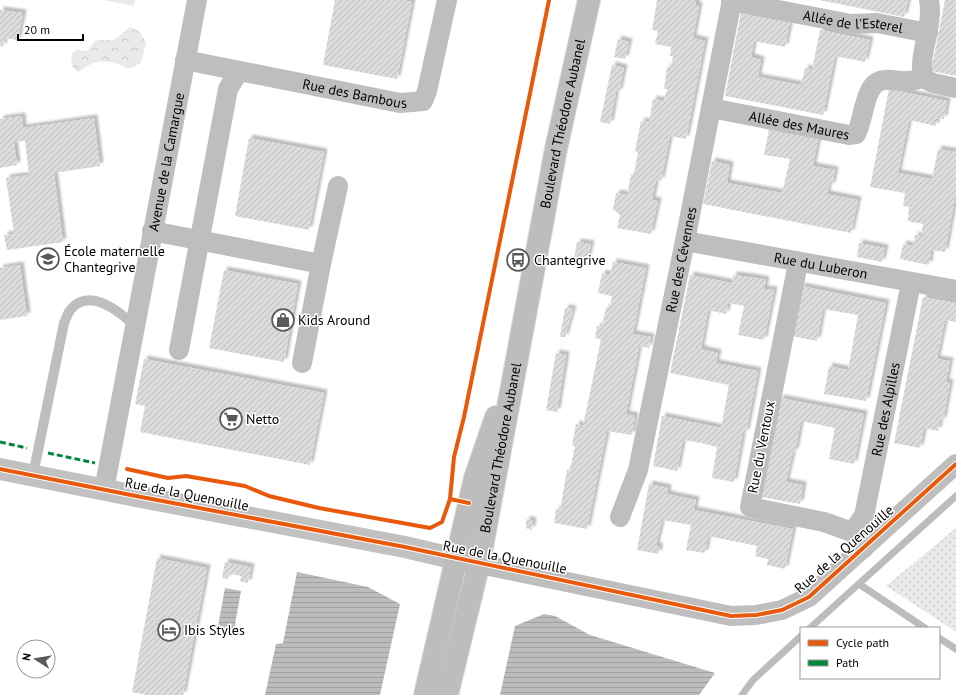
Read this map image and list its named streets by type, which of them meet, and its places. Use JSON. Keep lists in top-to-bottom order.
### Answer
{
  "streets": {
    "main road": ["Boulevard Théodore Aubanel"],
    "street": [
      "Allée de l'Esterel",
      "Rue des Bambous",
      "Allée des Maures",
      "Avenue de la Camargue",
      "Rue des Cévennes",
      "Rue du Luberon",
      "Rue des Alpilles",
      "Rue du Ventoux",
      "Rue de la Quenouille"
    ]
  },
  "crossings": [
    ["Allée de l'Esterel", "Rue des Cévennes"],
    ["Rue des Bambous", "Avenue de la Camargue"],
    ["Boulevard Théodore Aubanel", "Rue de la Quenouille"],
    ["Allée des Maures", "Rue des Cévennes"],
    ["Avenue de la Camargue", "Rue de la Quenouille"],
    ["Rue des Cévennes", "Rue du Luberon"],
    ["Rue du Luberon", "Rue des Alpilles"],
    ["Rue du Luberon", "Rue du Ventoux"],
    ["Rue des Alpilles", "Rue du Ventoux"]
  ],
  "places": {
    "school or university": ["École maternelle Chantegrive"],
    "bus stop": ["Chantegrive"],
    "shop": ["Kids Around"],
    "supermarket": ["Netto"],
    "hotel": ["Ibis Styles"]
  },
  "legend": ["Cycle path", "Path"],
  "scale_bar": "20 m",
  "north": "left"
}
